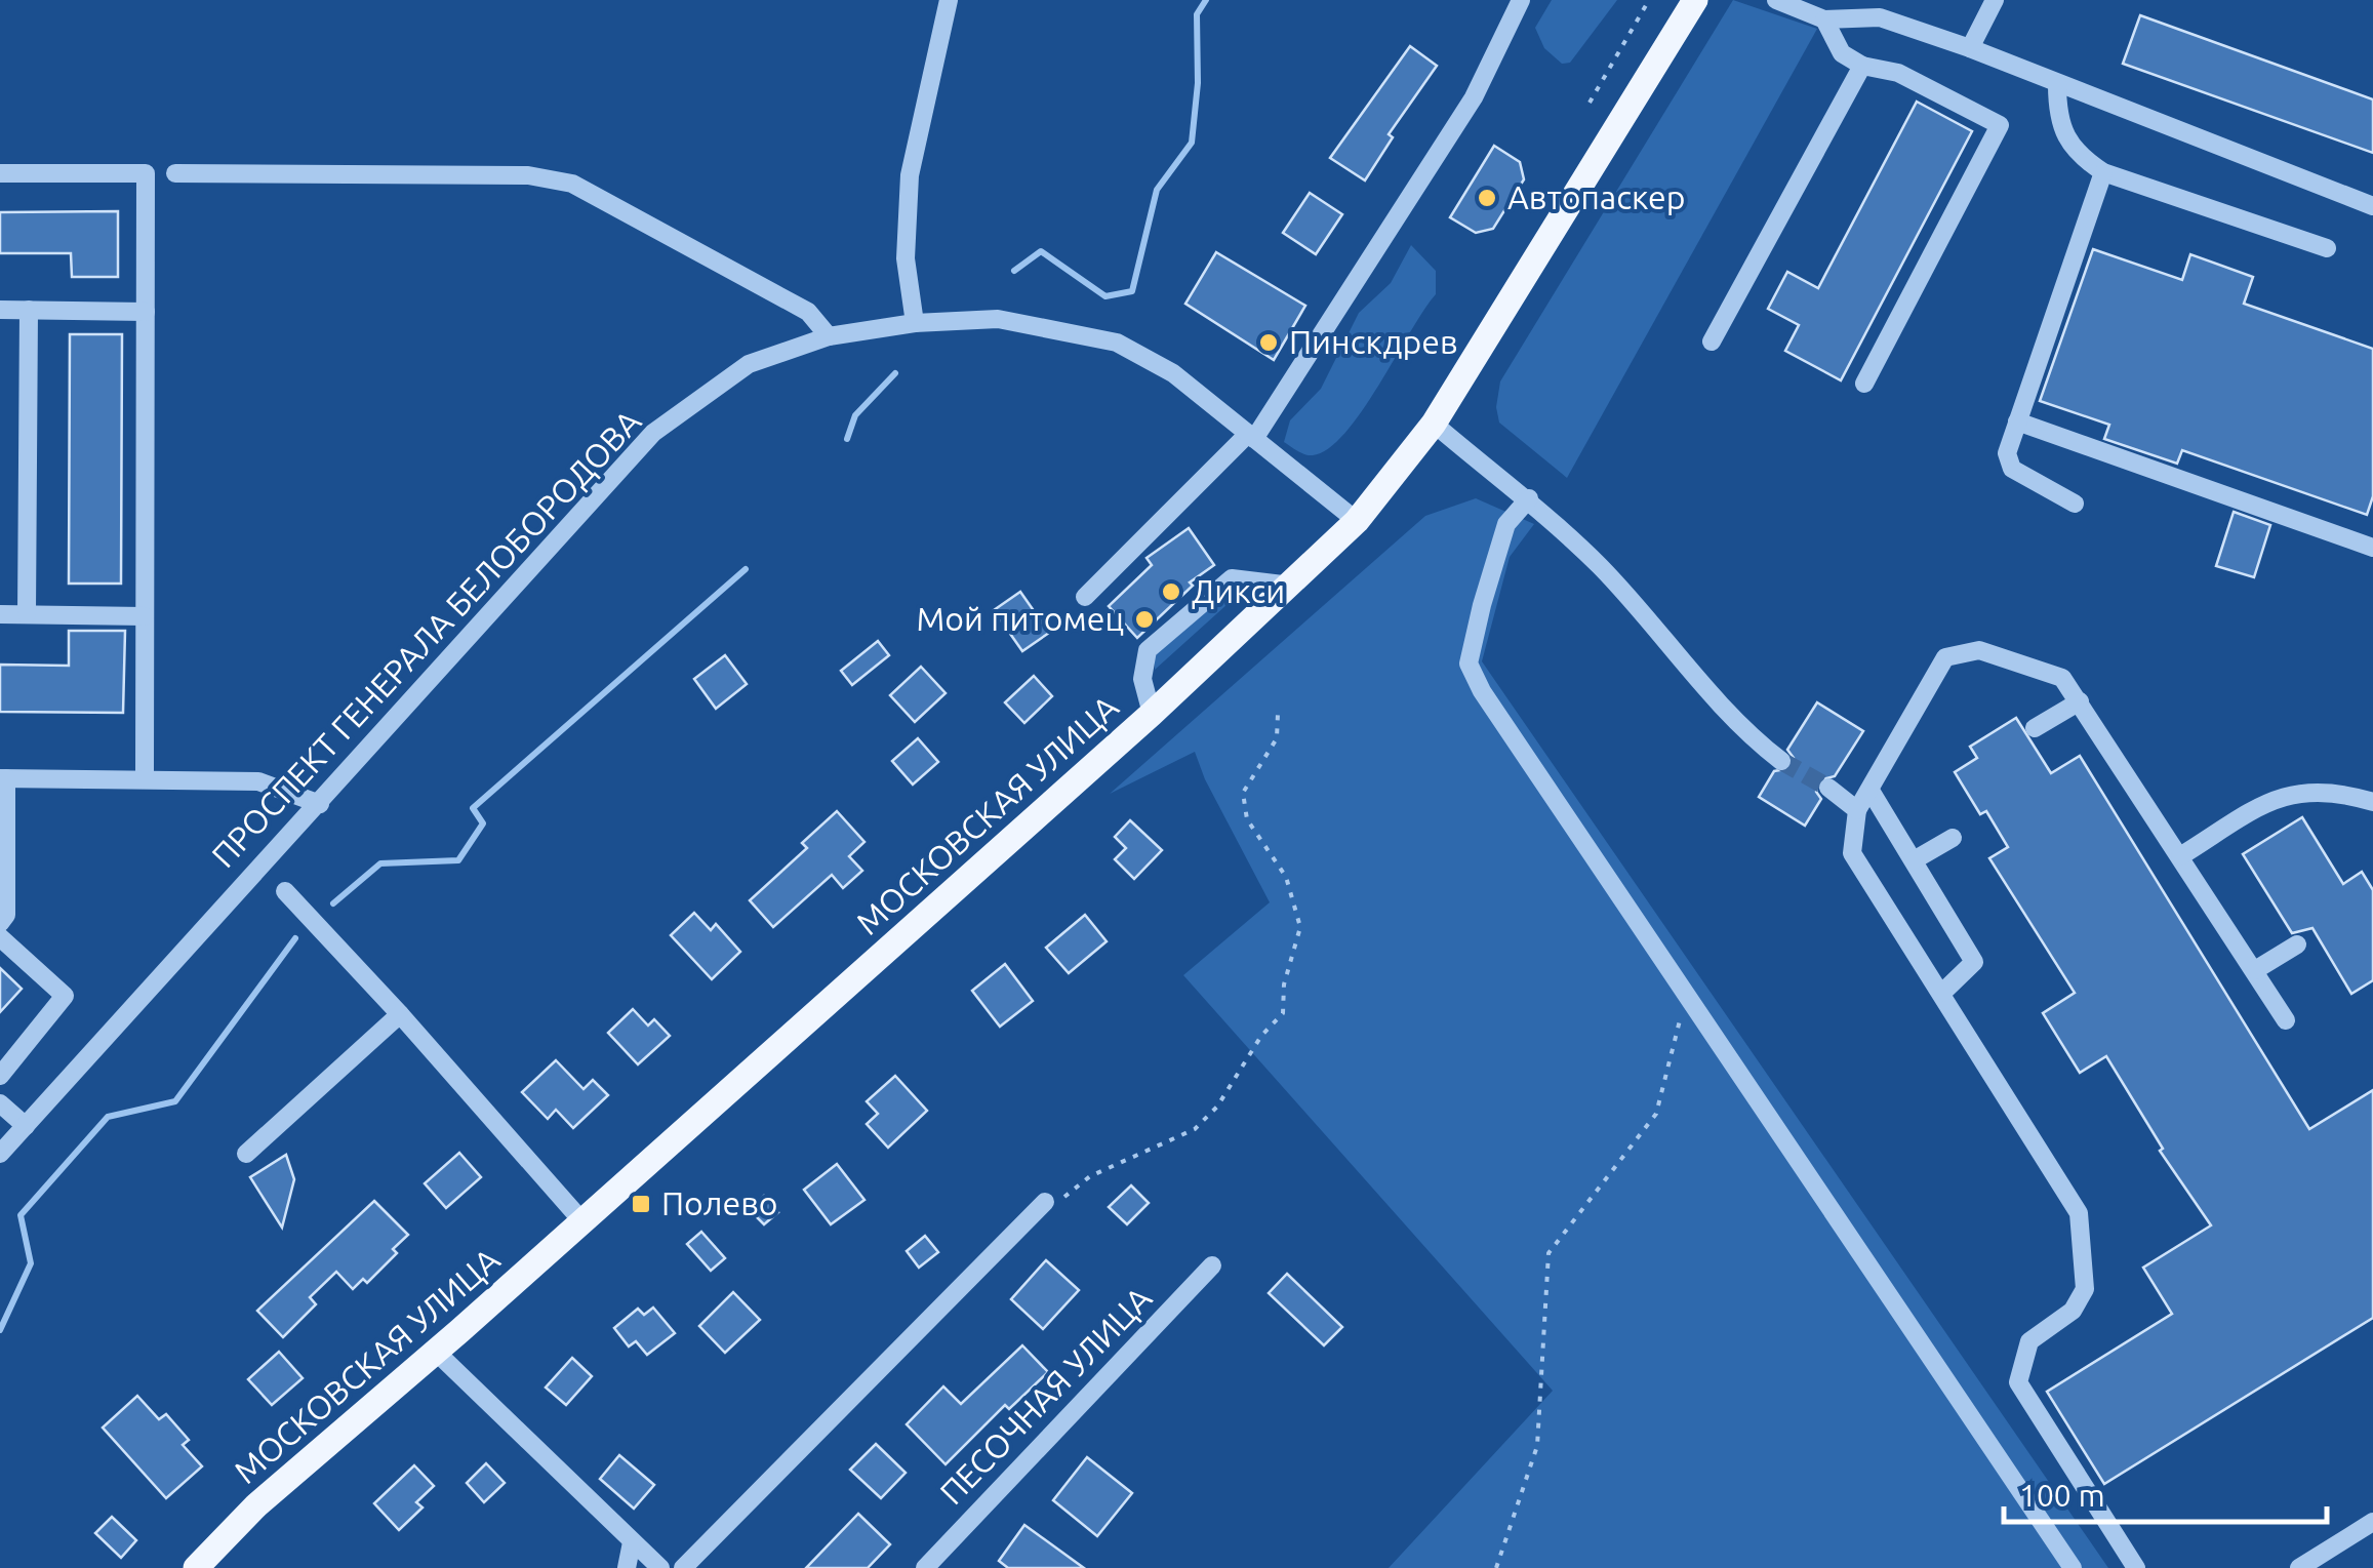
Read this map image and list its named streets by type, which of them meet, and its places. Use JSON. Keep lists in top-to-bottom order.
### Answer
{
  "streets": {
    "main road": ["МОСКОВСКАЯ УЛИЦА"],
    "street": ["ПРОСПЕКТ ГЕНЕРАЛА БЕЛОБОРОДОВА", "ПЕСОЧНАЯ УЛИЦА"]
  },
  "crossings": [
    ["ПРОСПЕКТ ГЕНЕРАЛА БЕЛОБОРОДОВА", "МОСКОВСКАЯ УЛИЦА"]
  ],
  "places": {
    "other": [
      "Автопаскер",
      "Пинскдрев",
      "Дикси",
      "Мой питомец"
    ],
    "transit": ["Полево"]
  },
  "scale_bar": "100 m"
}
